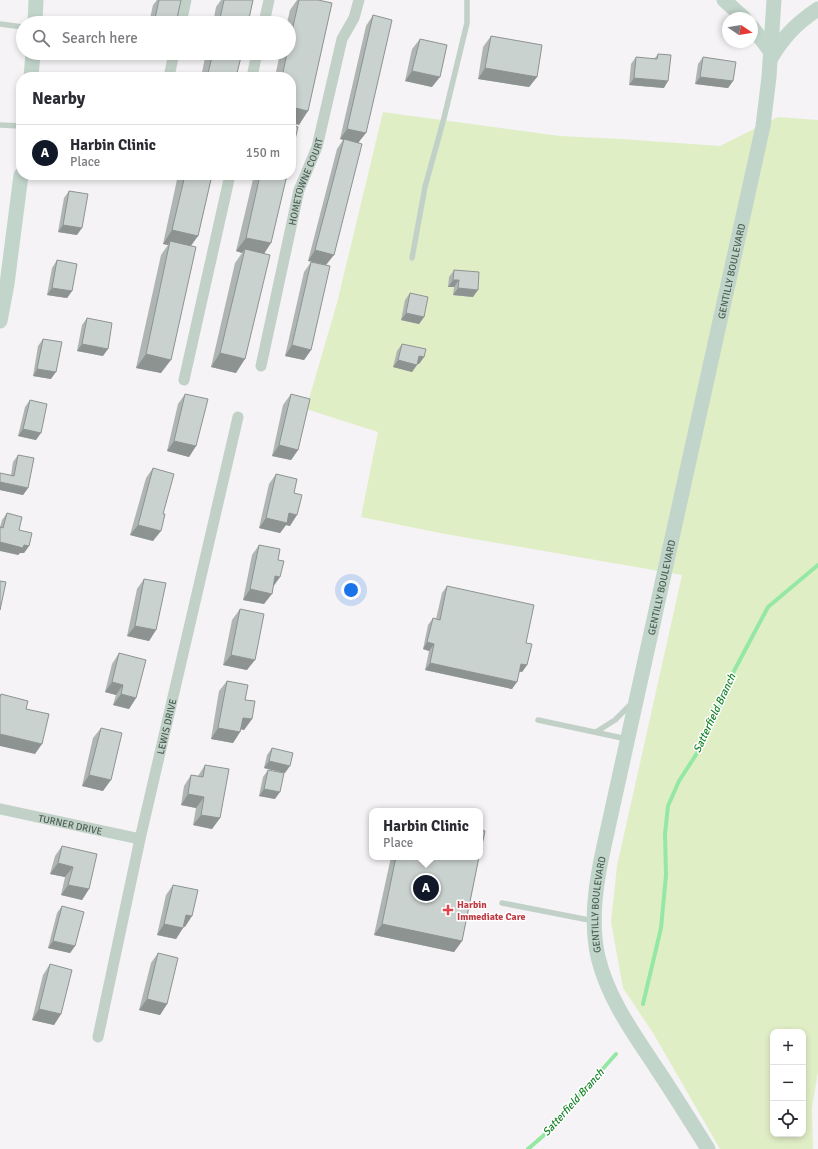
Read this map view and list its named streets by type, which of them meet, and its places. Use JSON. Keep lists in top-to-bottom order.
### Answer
{
  "streets": {
    "street": [
      "HOMETOWNE COURT",
      "GENTILLY BOULEVARD",
      "LEWIS DRIVE",
      "TURNER DRIVE"
    ]
  },
  "crossings": [
    ["LEWIS DRIVE", "TURNER DRIVE"]
  ],
  "water": ["Satterfield Branch"],
  "places": {
    "health": ["Harbin Immediate Care"]
  },
  "north": "right",
  "page": {
    "search": "Search here",
    "heading": "Nearby",
    "list": [
      {
        "mark": "A",
        "name": "Harbin Clinic",
        "note": "Place",
        "value": "150 m"
      }
    ],
    "popup": ["Harbin Clinic", "Place"],
    "pins": "A",
    "map_buttons": ["+", "−"]
  }
}
